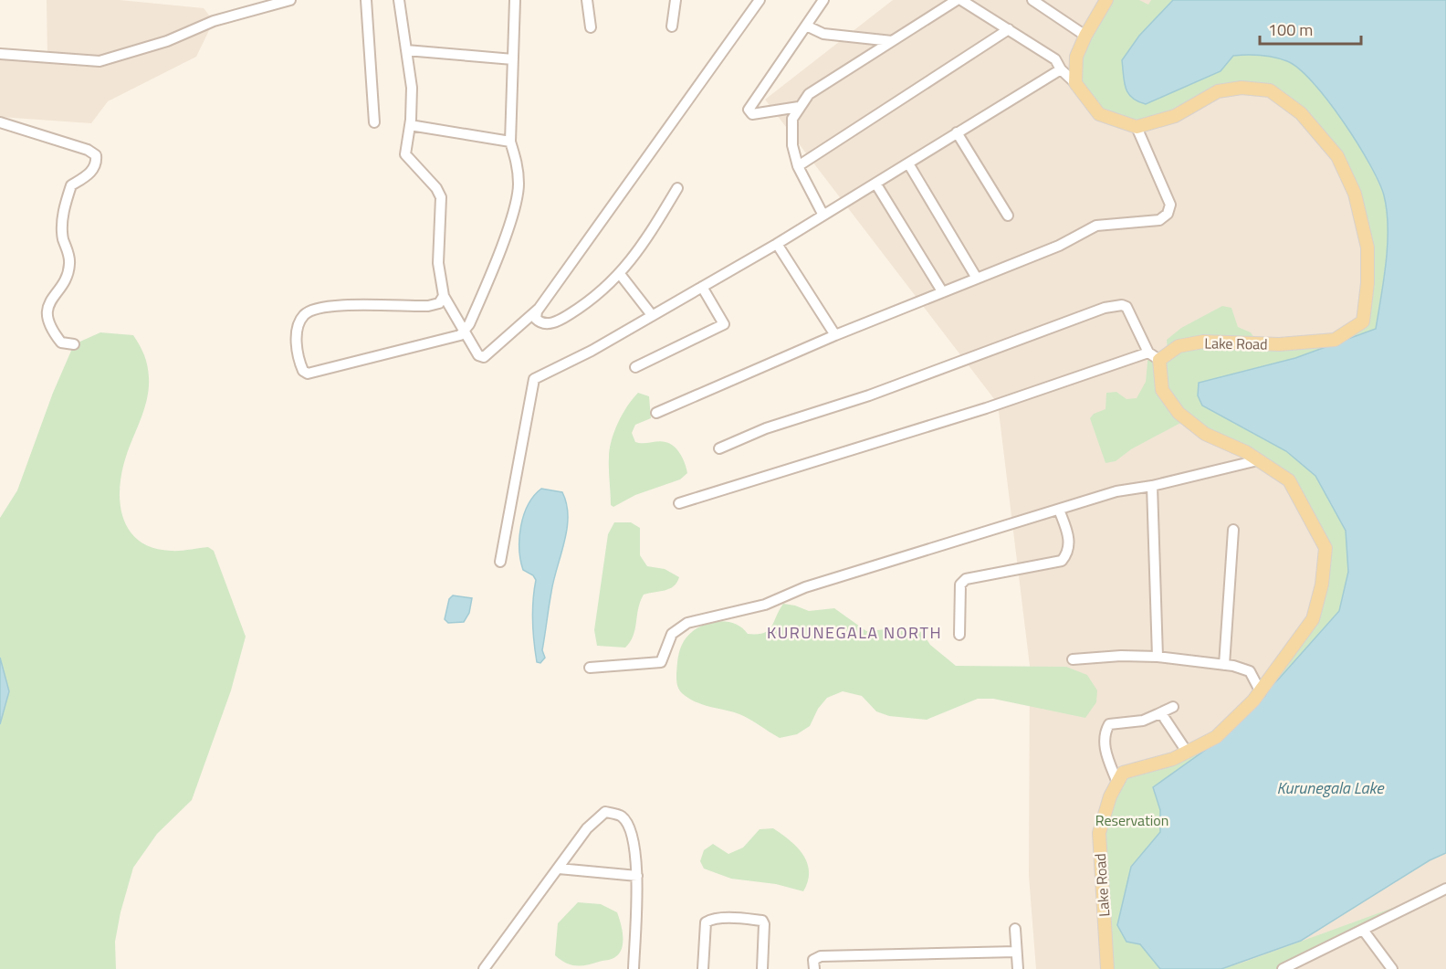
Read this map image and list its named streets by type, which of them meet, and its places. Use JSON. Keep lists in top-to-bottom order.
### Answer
{
  "streets": {
    "main road": ["Lake Road"]
  },
  "districts": ["KURUNEGALA NORTH"],
  "water": ["Kurunegala Lake"],
  "parks": ["Reservation"],
  "scale_bar": "100 m"
}
